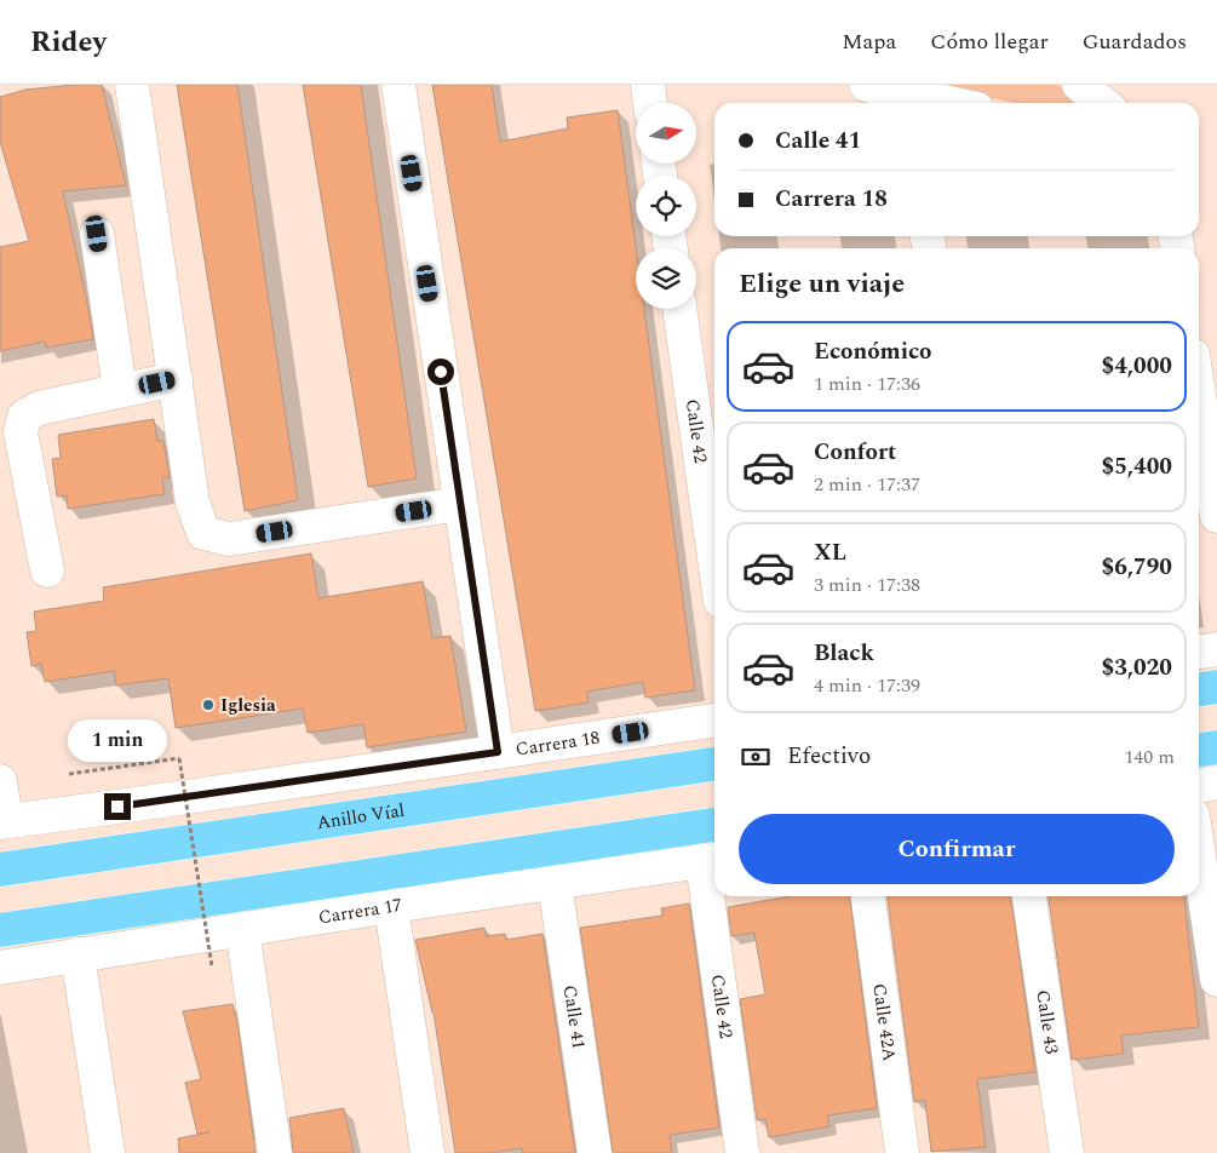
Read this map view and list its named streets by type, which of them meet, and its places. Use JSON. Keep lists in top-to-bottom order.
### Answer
{
  "streets": {
    "highway": ["Anillo Víal"],
    "street": [
      "Calle 42",
      "Carrera 18",
      "Carrera 17",
      "Calle 41",
      "Calle 42A",
      "Calle 43"
    ]
  },
  "crossings": [
    ["Calle 42", "Carrera 17"],
    ["Carrera 17", "Calle 41"]
  ],
  "places": ["Iglesia"],
  "north": "right",
  "page": {
    "header": "Ridey",
    "nav": ["Mapa", "Cómo llegar", "Guardados"],
    "banner": ["Calle 41", "Carrera 18"],
    "heading": "Elige un viaje",
    "list": [
      {
        "name": "Económico",
        "note": "1 min · 17:36",
        "value": "$4,000"
      },
      {
        "name": "Confort",
        "note": "2 min · 17:37",
        "value": "$5,400"
      },
      {
        "name": "XL",
        "note": "3 min · 17:38",
        "value": "$6,790"
      },
      {
        "name": "Black",
        "note": "4 min · 17:39",
        "value": "$3,020"
      }
    ],
    "bubble": "1 min",
    "pay": ["Efectivo", "140 m"],
    "buttons": "Confirmar"
  }
}
